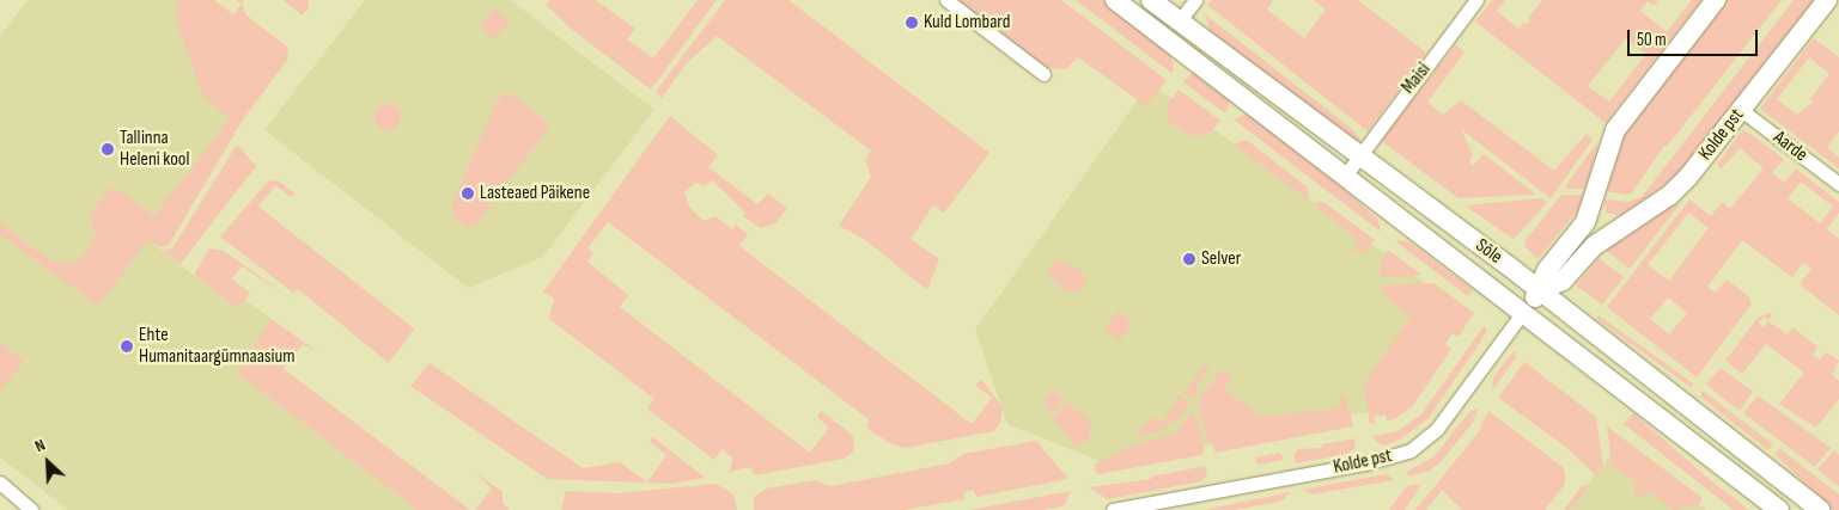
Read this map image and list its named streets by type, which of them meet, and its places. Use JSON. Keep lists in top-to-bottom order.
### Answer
{
  "streets": {
    "main road": ["Kolde pst", "Sõle"],
    "street": ["Maisi", "Aarde"]
  },
  "crossings": [
    ["Maisi", "Sõle"],
    ["Kolde pst", "Aarde"],
    ["Kolde pst", "Sõle"]
  ],
  "places": [
    "Kuld Lombard",
    "Tallinna Heleni kool",
    "Lasteaed Päikene",
    "Selver",
    "Ehte Humanitaargümnaasium"
  ],
  "scale_bar": "50 m",
  "north": "top left"
}
